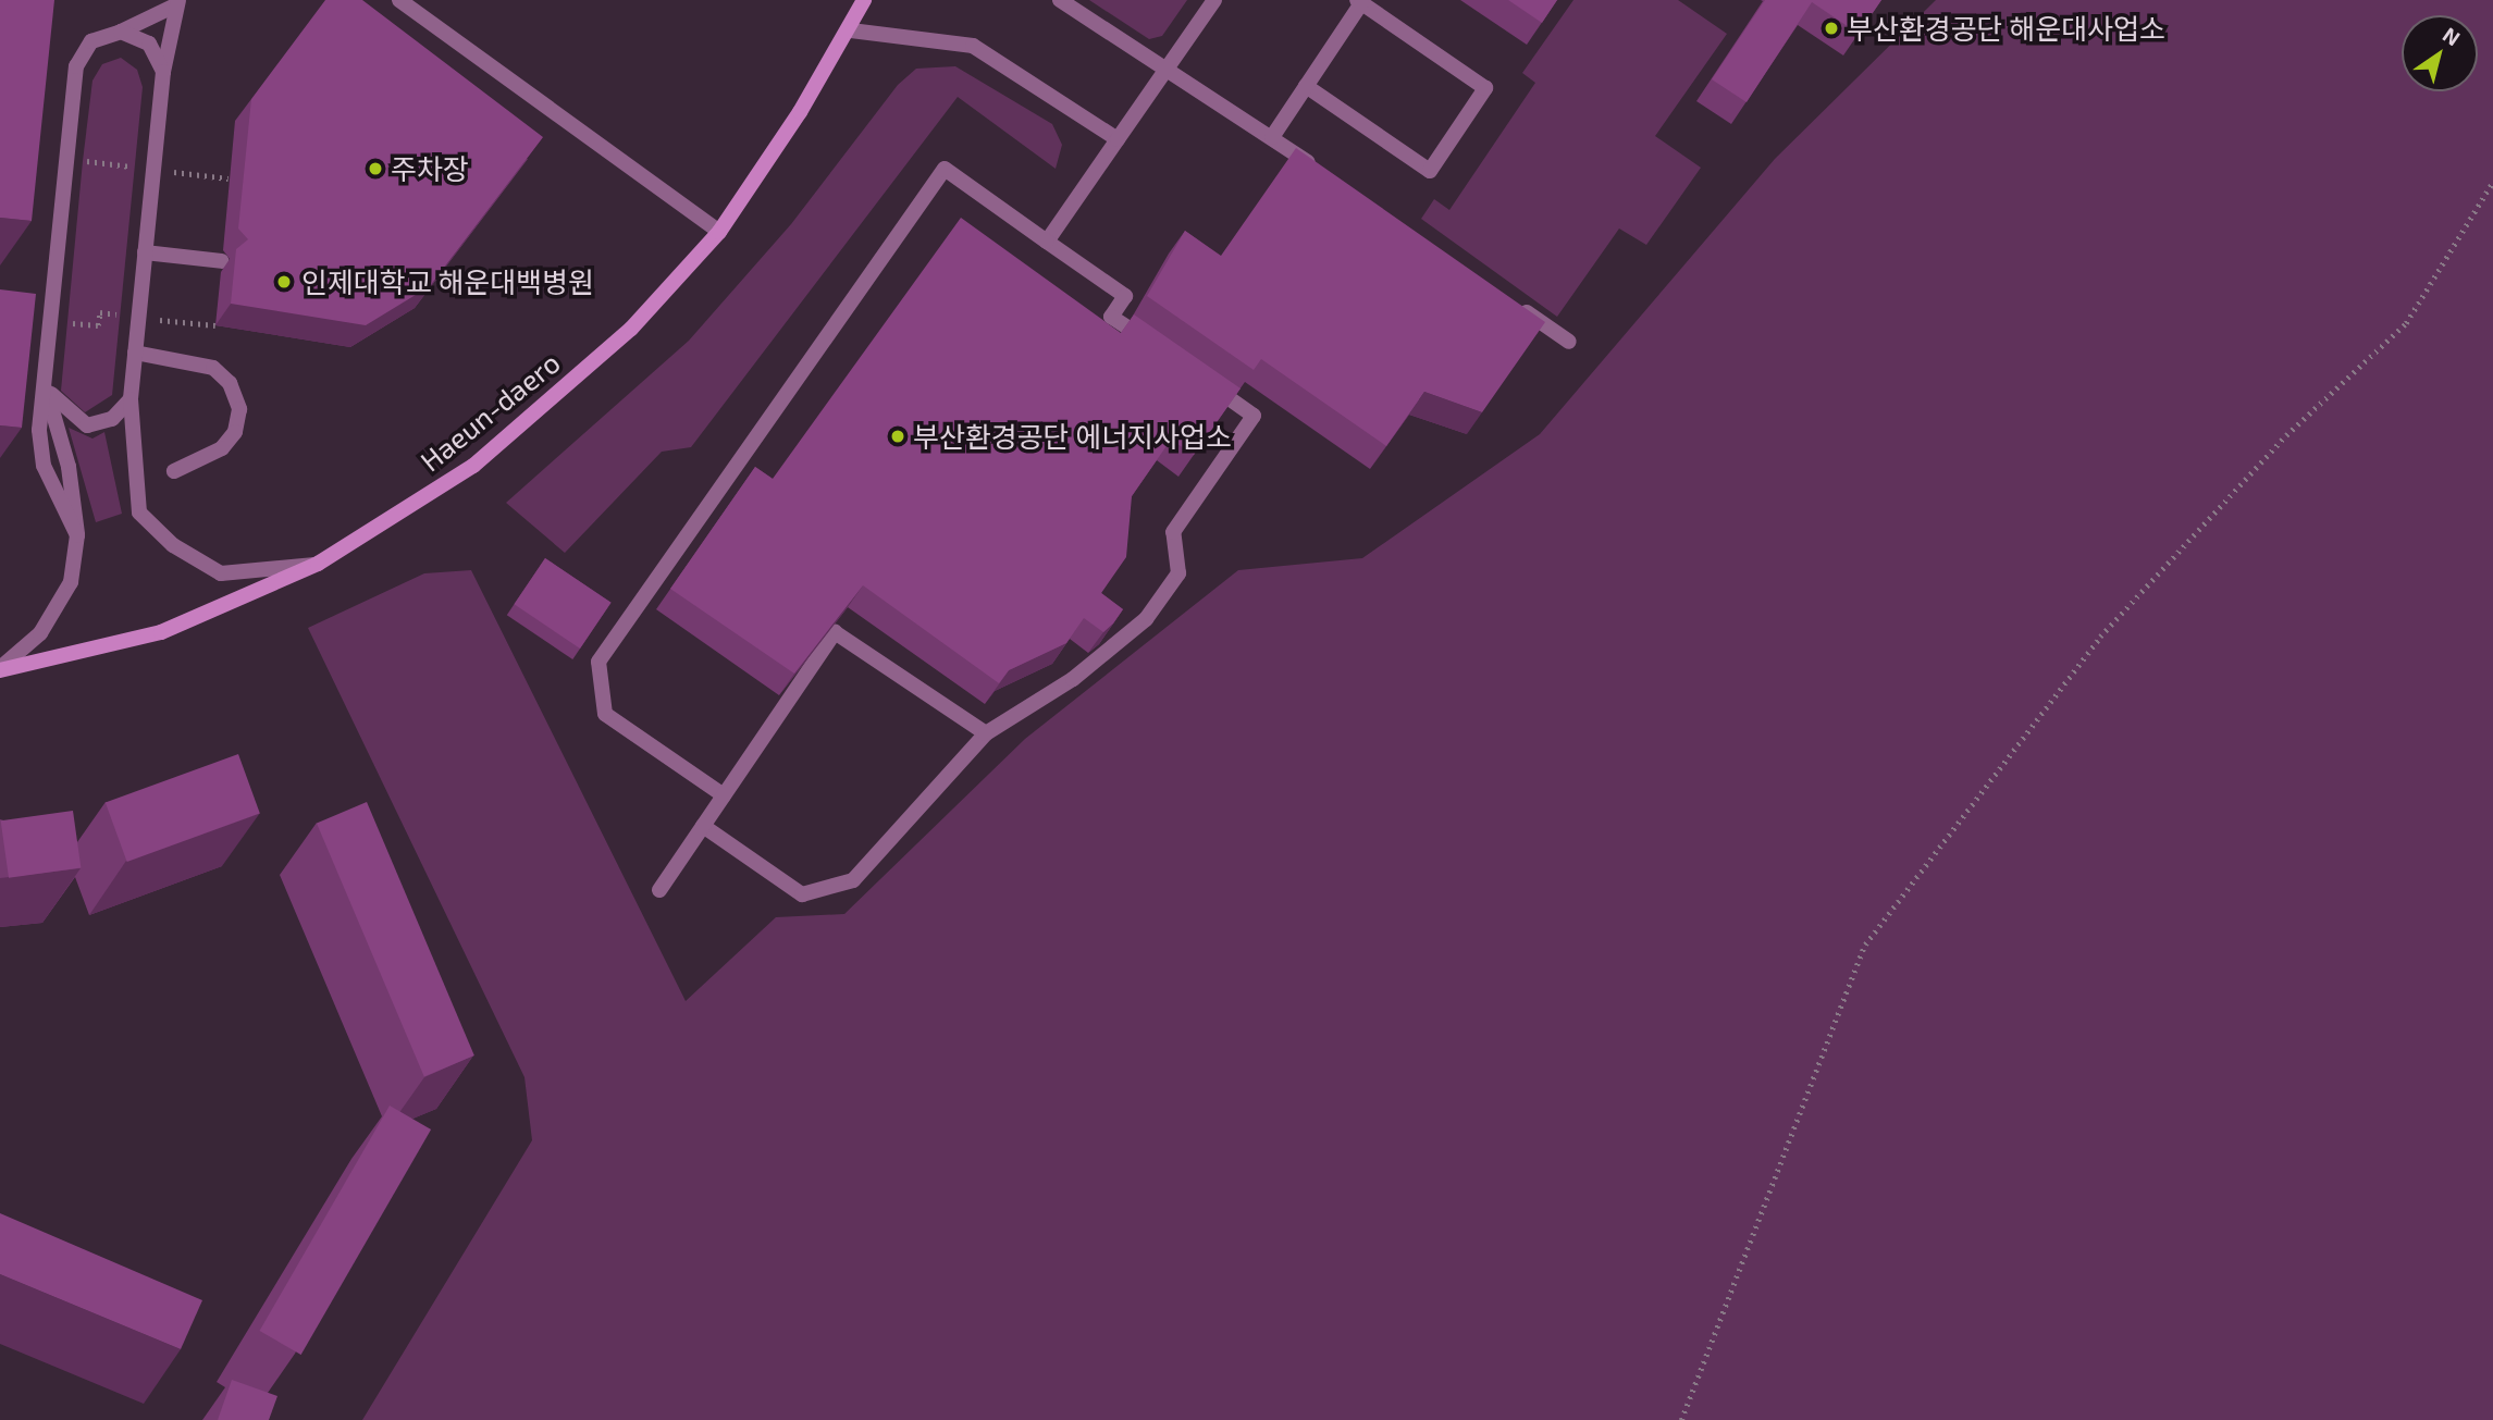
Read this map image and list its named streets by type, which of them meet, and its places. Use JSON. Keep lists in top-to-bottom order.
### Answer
{
  "streets": {
    "main road": ["Haeun-daero"]
  },
  "places": [
    "부산환경공단 해운대사업소",
    "주차장",
    "인제대학교 해운대백병원",
    "부산환경공단 에너지사업소"
  ],
  "north": "top right"
}
